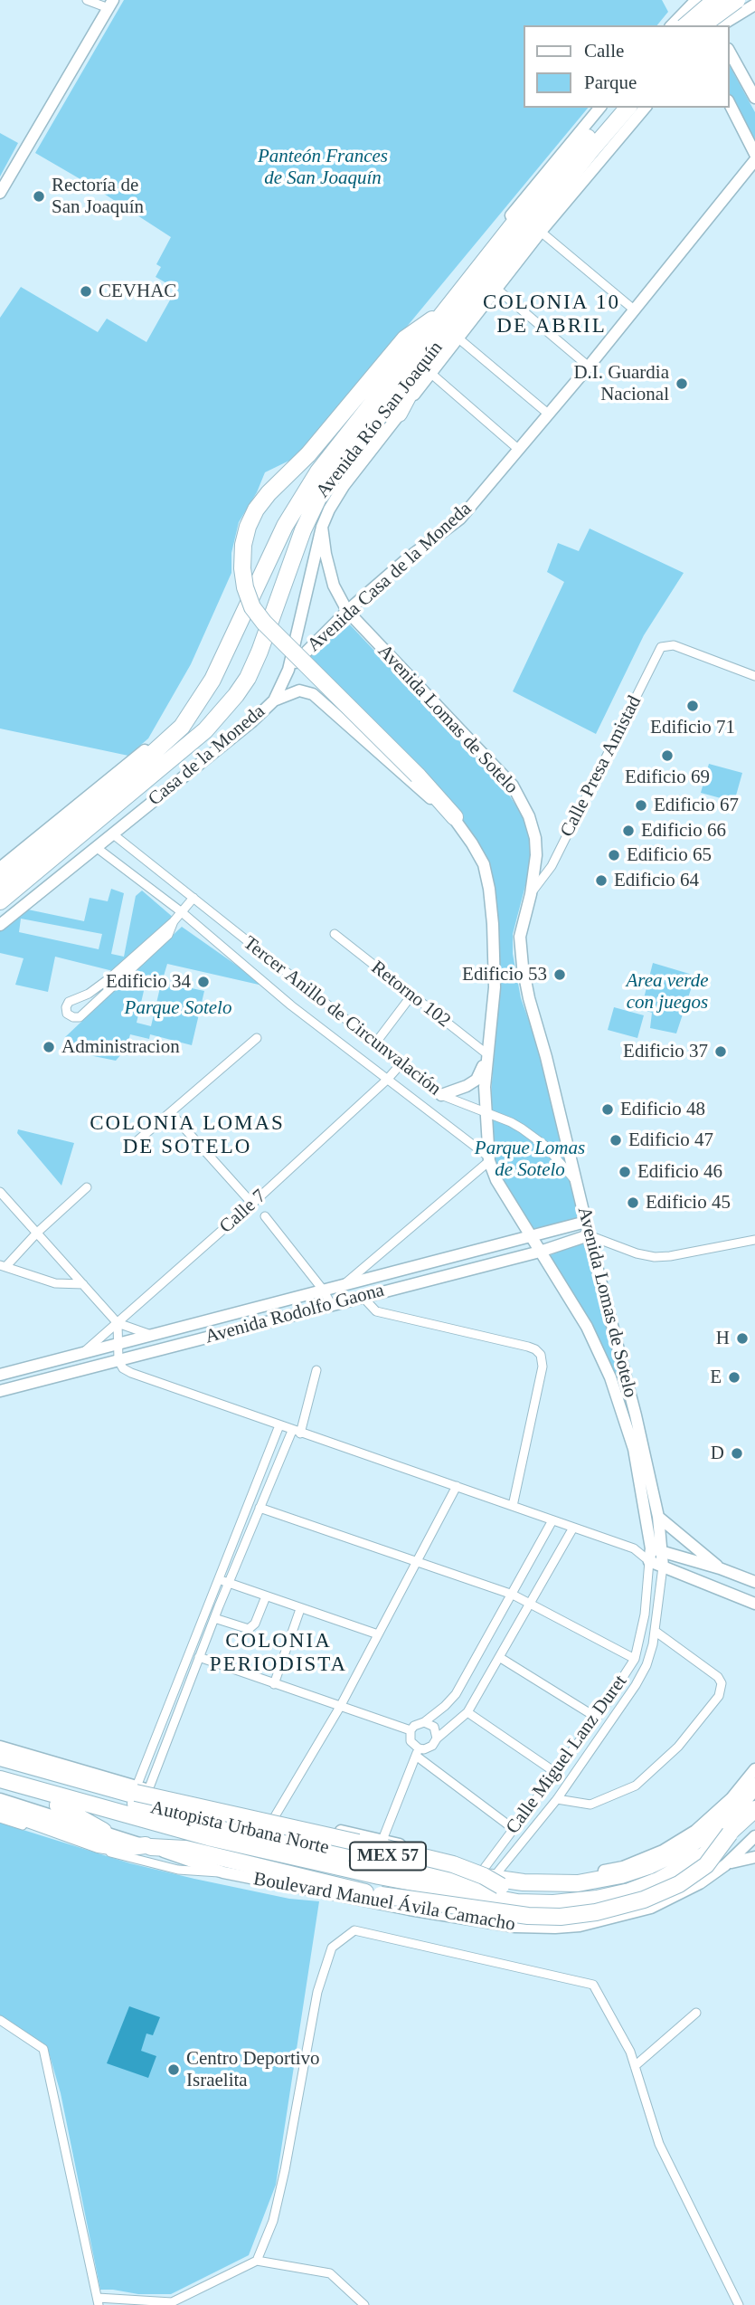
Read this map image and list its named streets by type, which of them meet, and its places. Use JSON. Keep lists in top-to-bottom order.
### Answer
{
  "streets": {
    "highway": [
      "Avenida Río San Joaquín",
      "Autopista Urbana Norte",
      "MEX 57",
      "Boulevard Manuel Ávila Camacho"
    ],
    "main road": [
      "Avenida Casa de la Moneda",
      "Avenida Lomas de Sotelo",
      "Casa de la Moneda",
      "Avenida Rodolfo Gaona"
    ],
    "street": [
      "Calle Presa Amistad",
      "Retorno 102",
      "Tercer Anillo de Circunvalación",
      "Calle 7",
      "Calle Miguel Lanz Duret"
    ]
  },
  "crossings": [
    ["Avenida Río San Joaquín", "Avenida Lomas de Sotelo"],
    ["Avenida Río San Joaquín", "Casa de la Moneda"],
    ["Avenida Casa de la Moneda", "Avenida Lomas de Sotelo"],
    ["Avenida Casa de la Moneda", "Casa de la Moneda"],
    ["Avenida Lomas de Sotelo", "Casa de la Moneda"],
    ["Avenida Lomas de Sotelo", "Calle Presa Amistad"],
    ["Avenida Lomas de Sotelo", "Retorno 102"],
    ["Avenida Lomas de Sotelo", "Tercer Anillo de Circunvalación"],
    ["Avenida Lomas de Sotelo", "Avenida Rodolfo Gaona"],
    ["Avenida Lomas de Sotelo", "Calle Miguel Lanz Duret"],
    ["Casa de la Moneda", "Tercer Anillo de Circunvalación"],
    ["Tercer Anillo de Circunvalación", "Calle 7"],
    ["Calle 7", "Avenida Rodolfo Gaona"],
    ["Calle Miguel Lanz Duret", "Autopista Urbana Norte"]
  ],
  "districts": ["COLONIA 10 DE ABRIL", "COLONIA LOMAS DE SOTELO", "COLONIA PERIODISTA"],
  "parks": [
    "Panteón Frances de San Joaquín",
    "Area verde con juegos",
    "Parque Sotelo",
    "Parque Lomas de Sotelo"
  ],
  "places": [
    "Rectoría de San Joaquín",
    "CEVHAC",
    "D.I. Guardia Nacional",
    "Edificio 71",
    "Edificio 69",
    "Edificio 67",
    "Edificio 66",
    "Edificio 65",
    "Edificio 64",
    "Edificio 53",
    "Edificio 34",
    "Administracion",
    "Edificio 37",
    "Edificio 48",
    "Edificio 47",
    "Edificio 46",
    "Edificio 45",
    "H",
    "E",
    "D",
    "Centro Deportivo Israelita"
  ],
  "legend": ["Calle", "Parque"]
}
